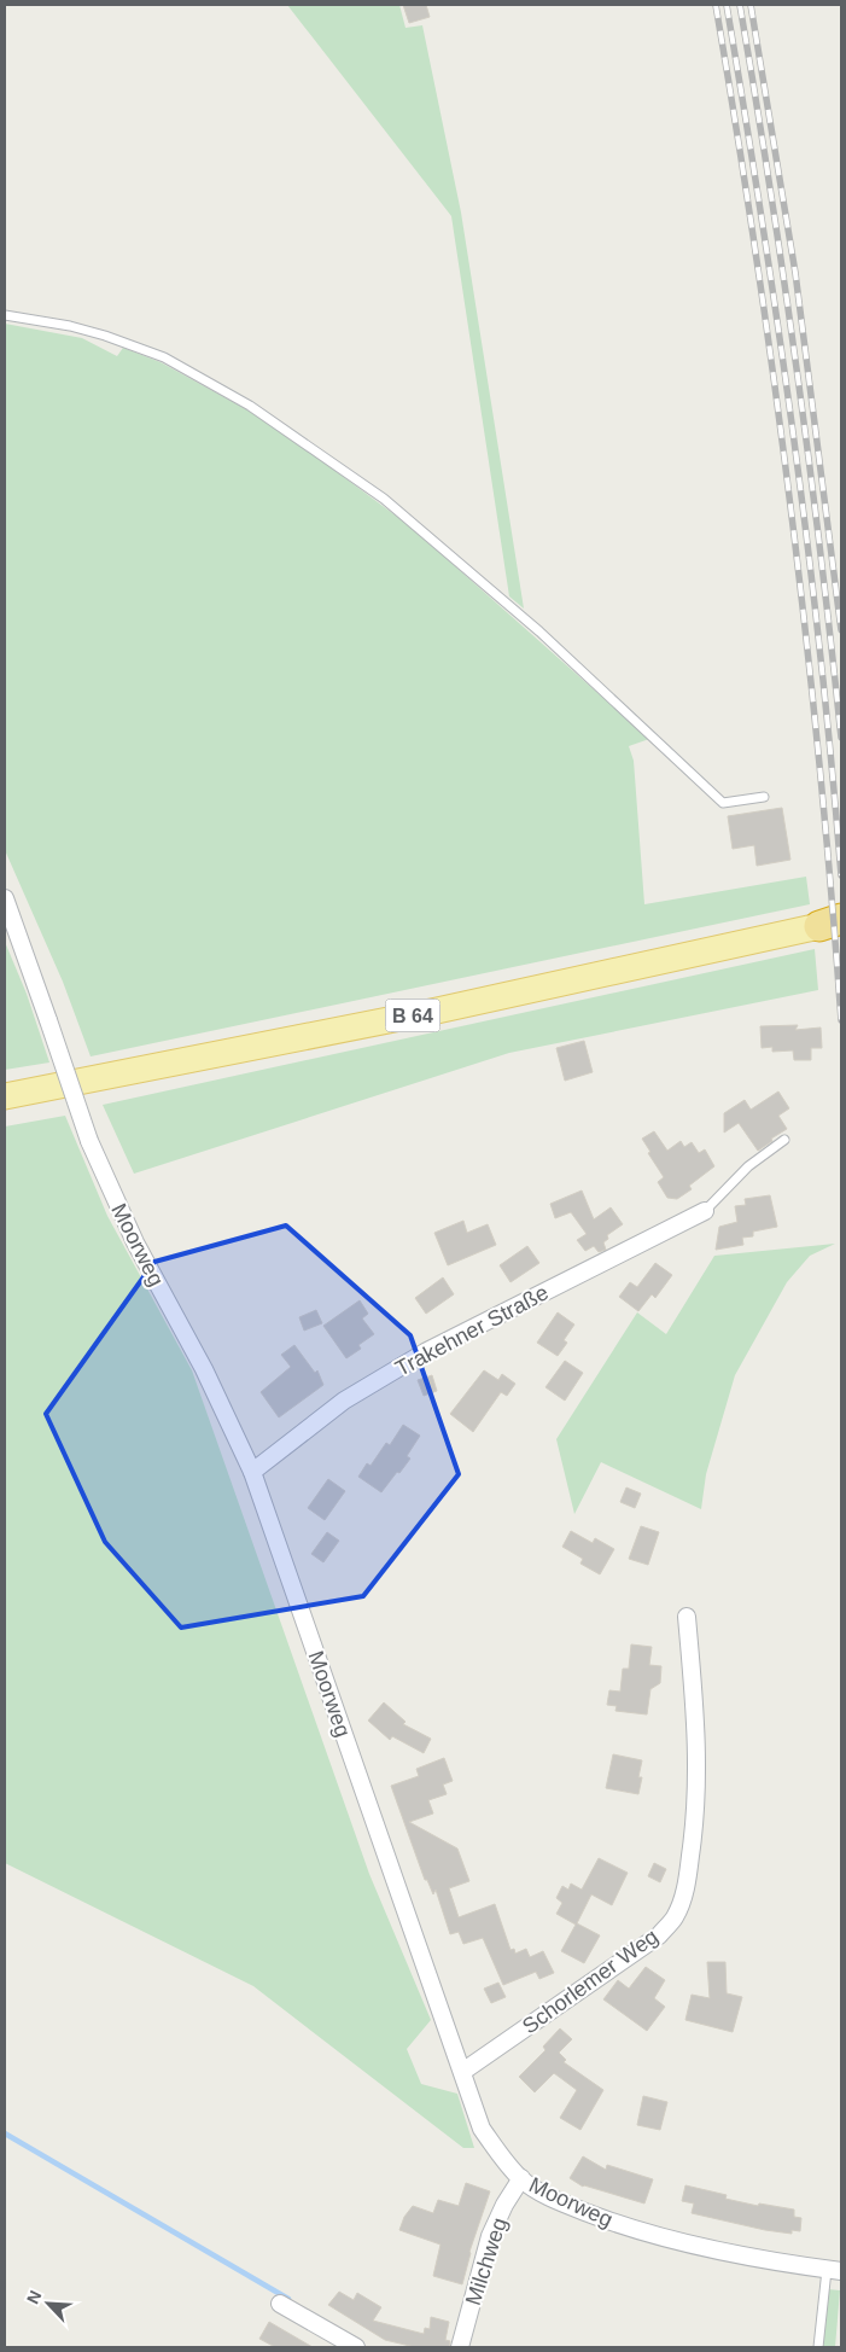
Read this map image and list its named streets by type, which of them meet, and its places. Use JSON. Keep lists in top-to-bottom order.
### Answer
{
  "streets": {
    "main road": ["B 64"],
    "street": [
      "Moorweg",
      "Trakehner Straße",
      "Schorlemer Weg",
      "Milchweg"
    ]
  },
  "crossings": [
    ["Moorweg", "Trakehner Straße"],
    ["Moorweg", "Schorlemer Weg"],
    ["Moorweg", "Milchweg"]
  ],
  "north": "top left"
}
